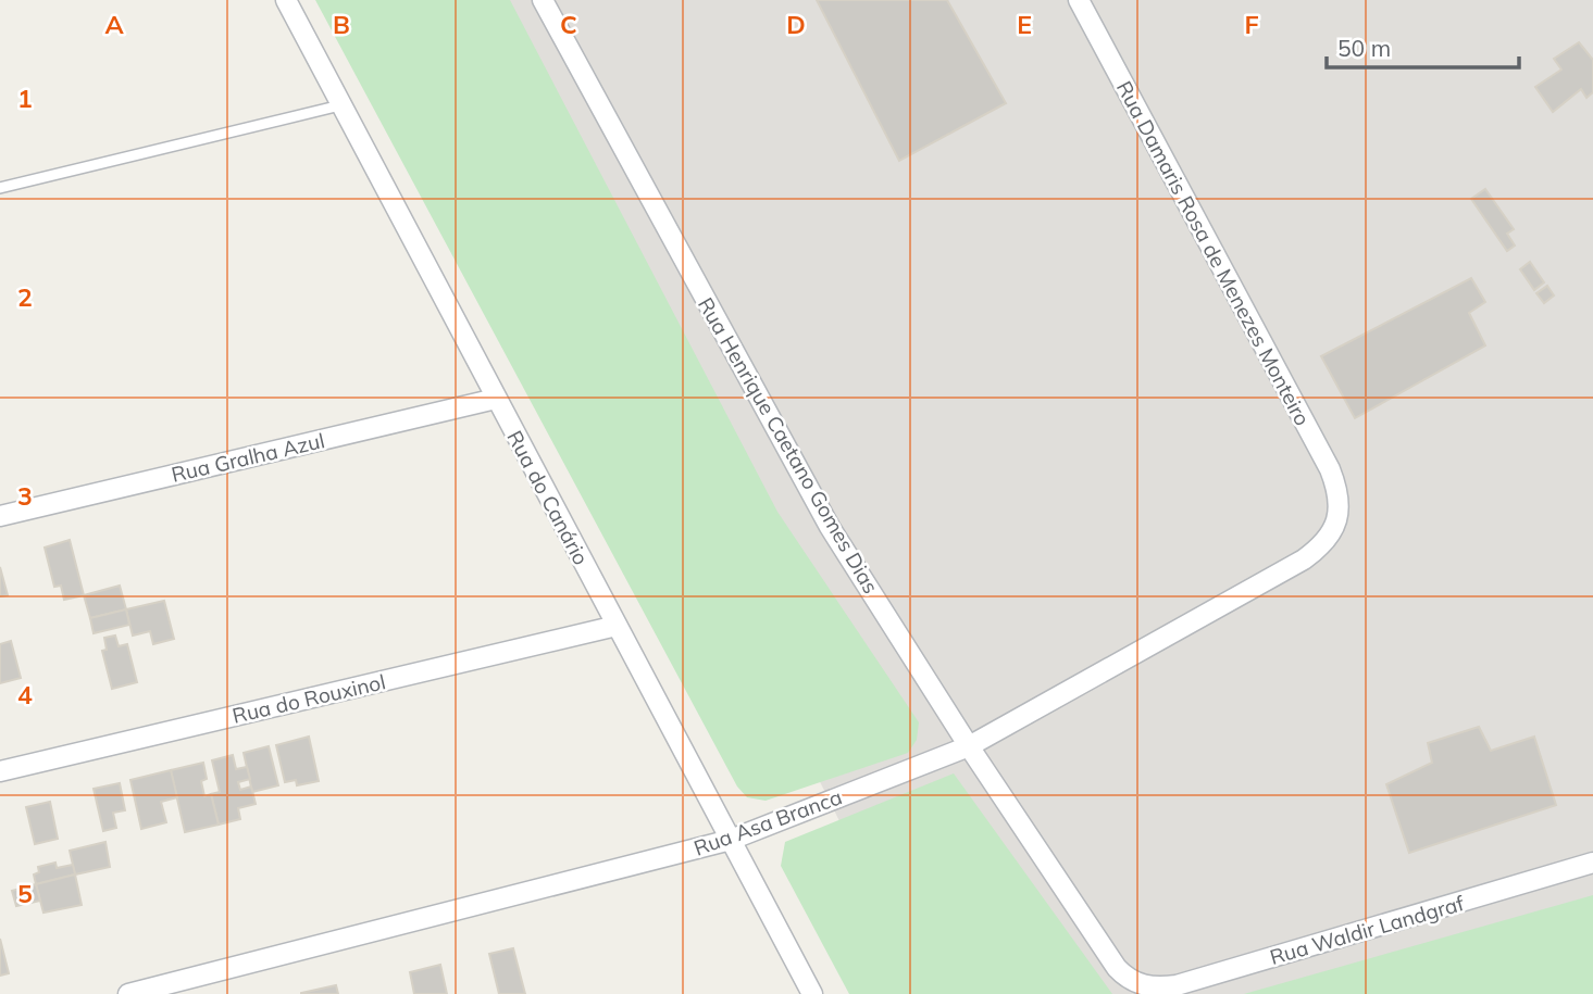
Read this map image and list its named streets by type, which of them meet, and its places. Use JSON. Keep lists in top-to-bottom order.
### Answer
{
  "streets": {
    "street": [
      "Rua Damaris Rosa de Menezes Monteiro",
      "Rua Henrique Caetano Gomes Dias",
      "Rua Gralha Azul",
      "Rua do Canário",
      "Rua do Rouxinol",
      "Rua Asa Branca",
      "Rua Waldir Landgraf"
    ]
  },
  "crossings": [
    ["Rua Damaris Rosa de Menezes Monteiro", "Rua Asa Branca"],
    ["Rua Henrique Caetano Gomes Dias", "Rua Asa Branca"],
    ["Rua Henrique Caetano Gomes Dias", "Rua Waldir Landgraf"],
    ["Rua Gralha Azul", "Rua do Canário"],
    ["Rua do Canário", "Rua do Rouxinol"],
    ["Rua do Canário", "Rua Asa Branca"]
  ],
  "scale_bar": "50 m",
  "grid": {
    "columns": [
      "A",
      "B",
      "C",
      "D",
      "E",
      "F"
    ],
    "rows": [
      "1",
      "2",
      "3",
      "4",
      "5"
    ]
  }
}
